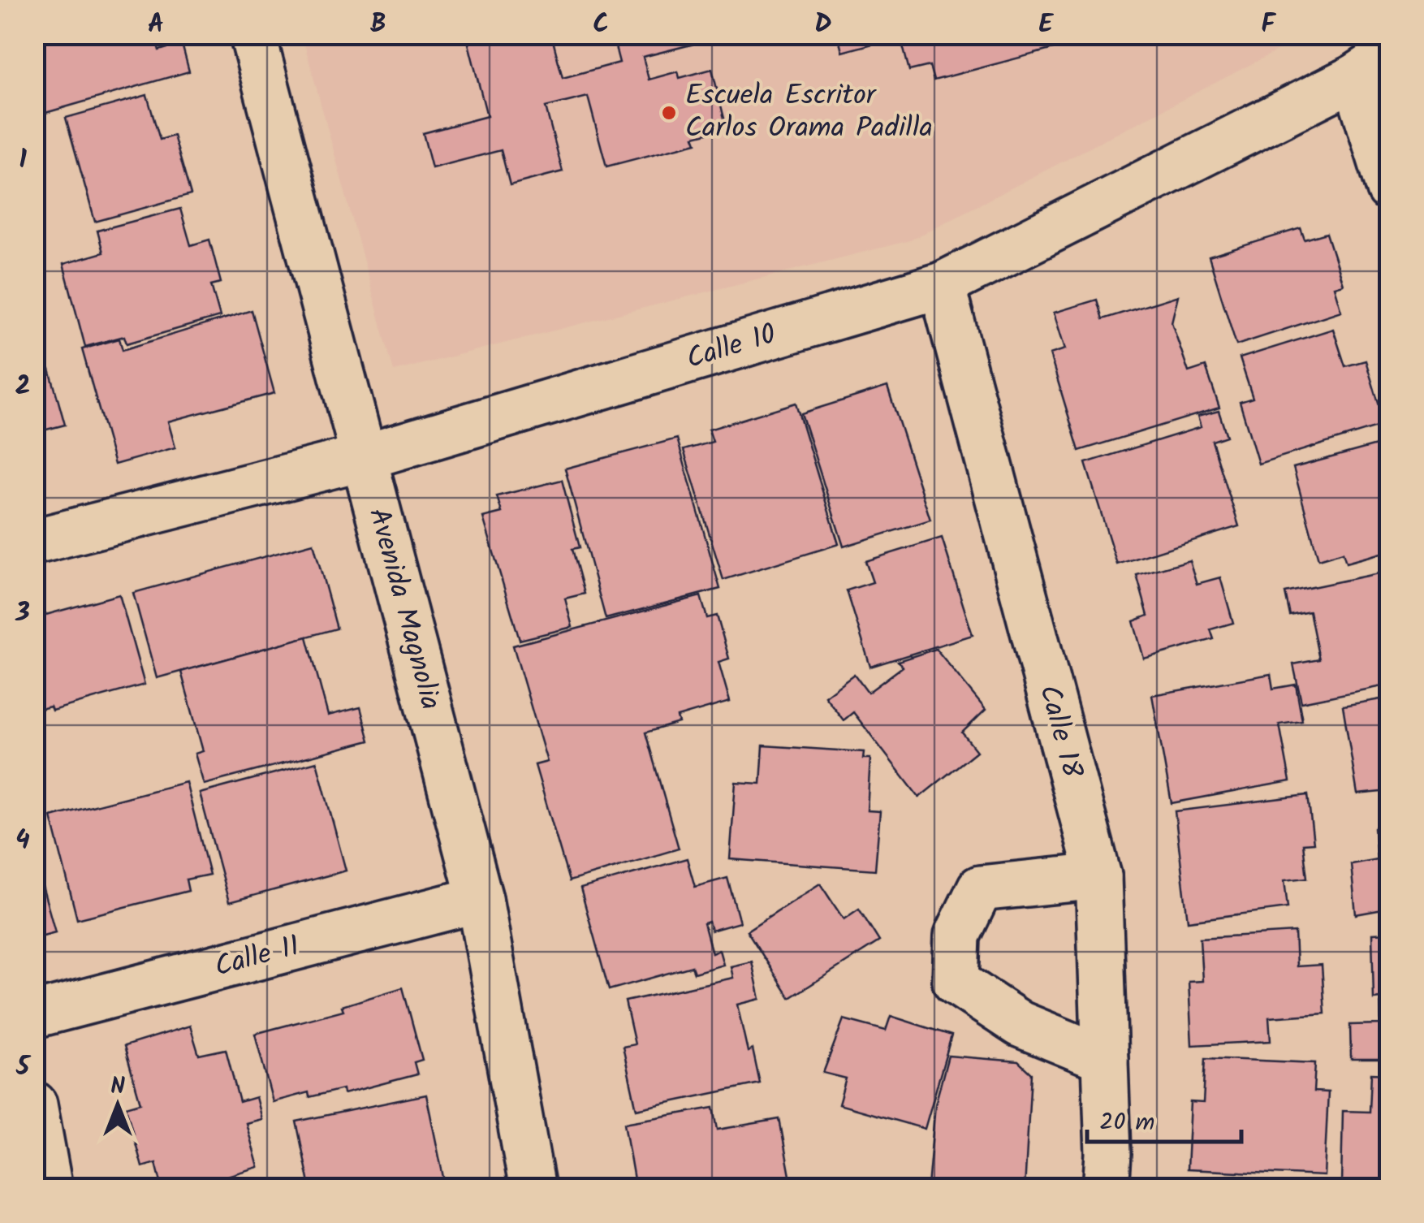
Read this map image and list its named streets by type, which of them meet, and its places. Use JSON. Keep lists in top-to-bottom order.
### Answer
{
  "streets": {
    "street": [
      "Calle 10",
      "Avenida Magnolia",
      "Calle 18",
      "Calle 11"
    ]
  },
  "crossings": [
    ["Calle 10", "Avenida Magnolia"],
    ["Calle 10", "Calle 18"],
    ["Avenida Magnolia", "Calle 11"]
  ],
  "places": ["Escuela Escritor Carlos Orama Padilla"],
  "scale_bar": "20 m",
  "north": "top",
  "grid": {
    "columns": [
      "A",
      "B",
      "C",
      "D",
      "E",
      "F"
    ],
    "rows": [
      "1",
      "2",
      "3",
      "4",
      "5"
    ]
  }
}
